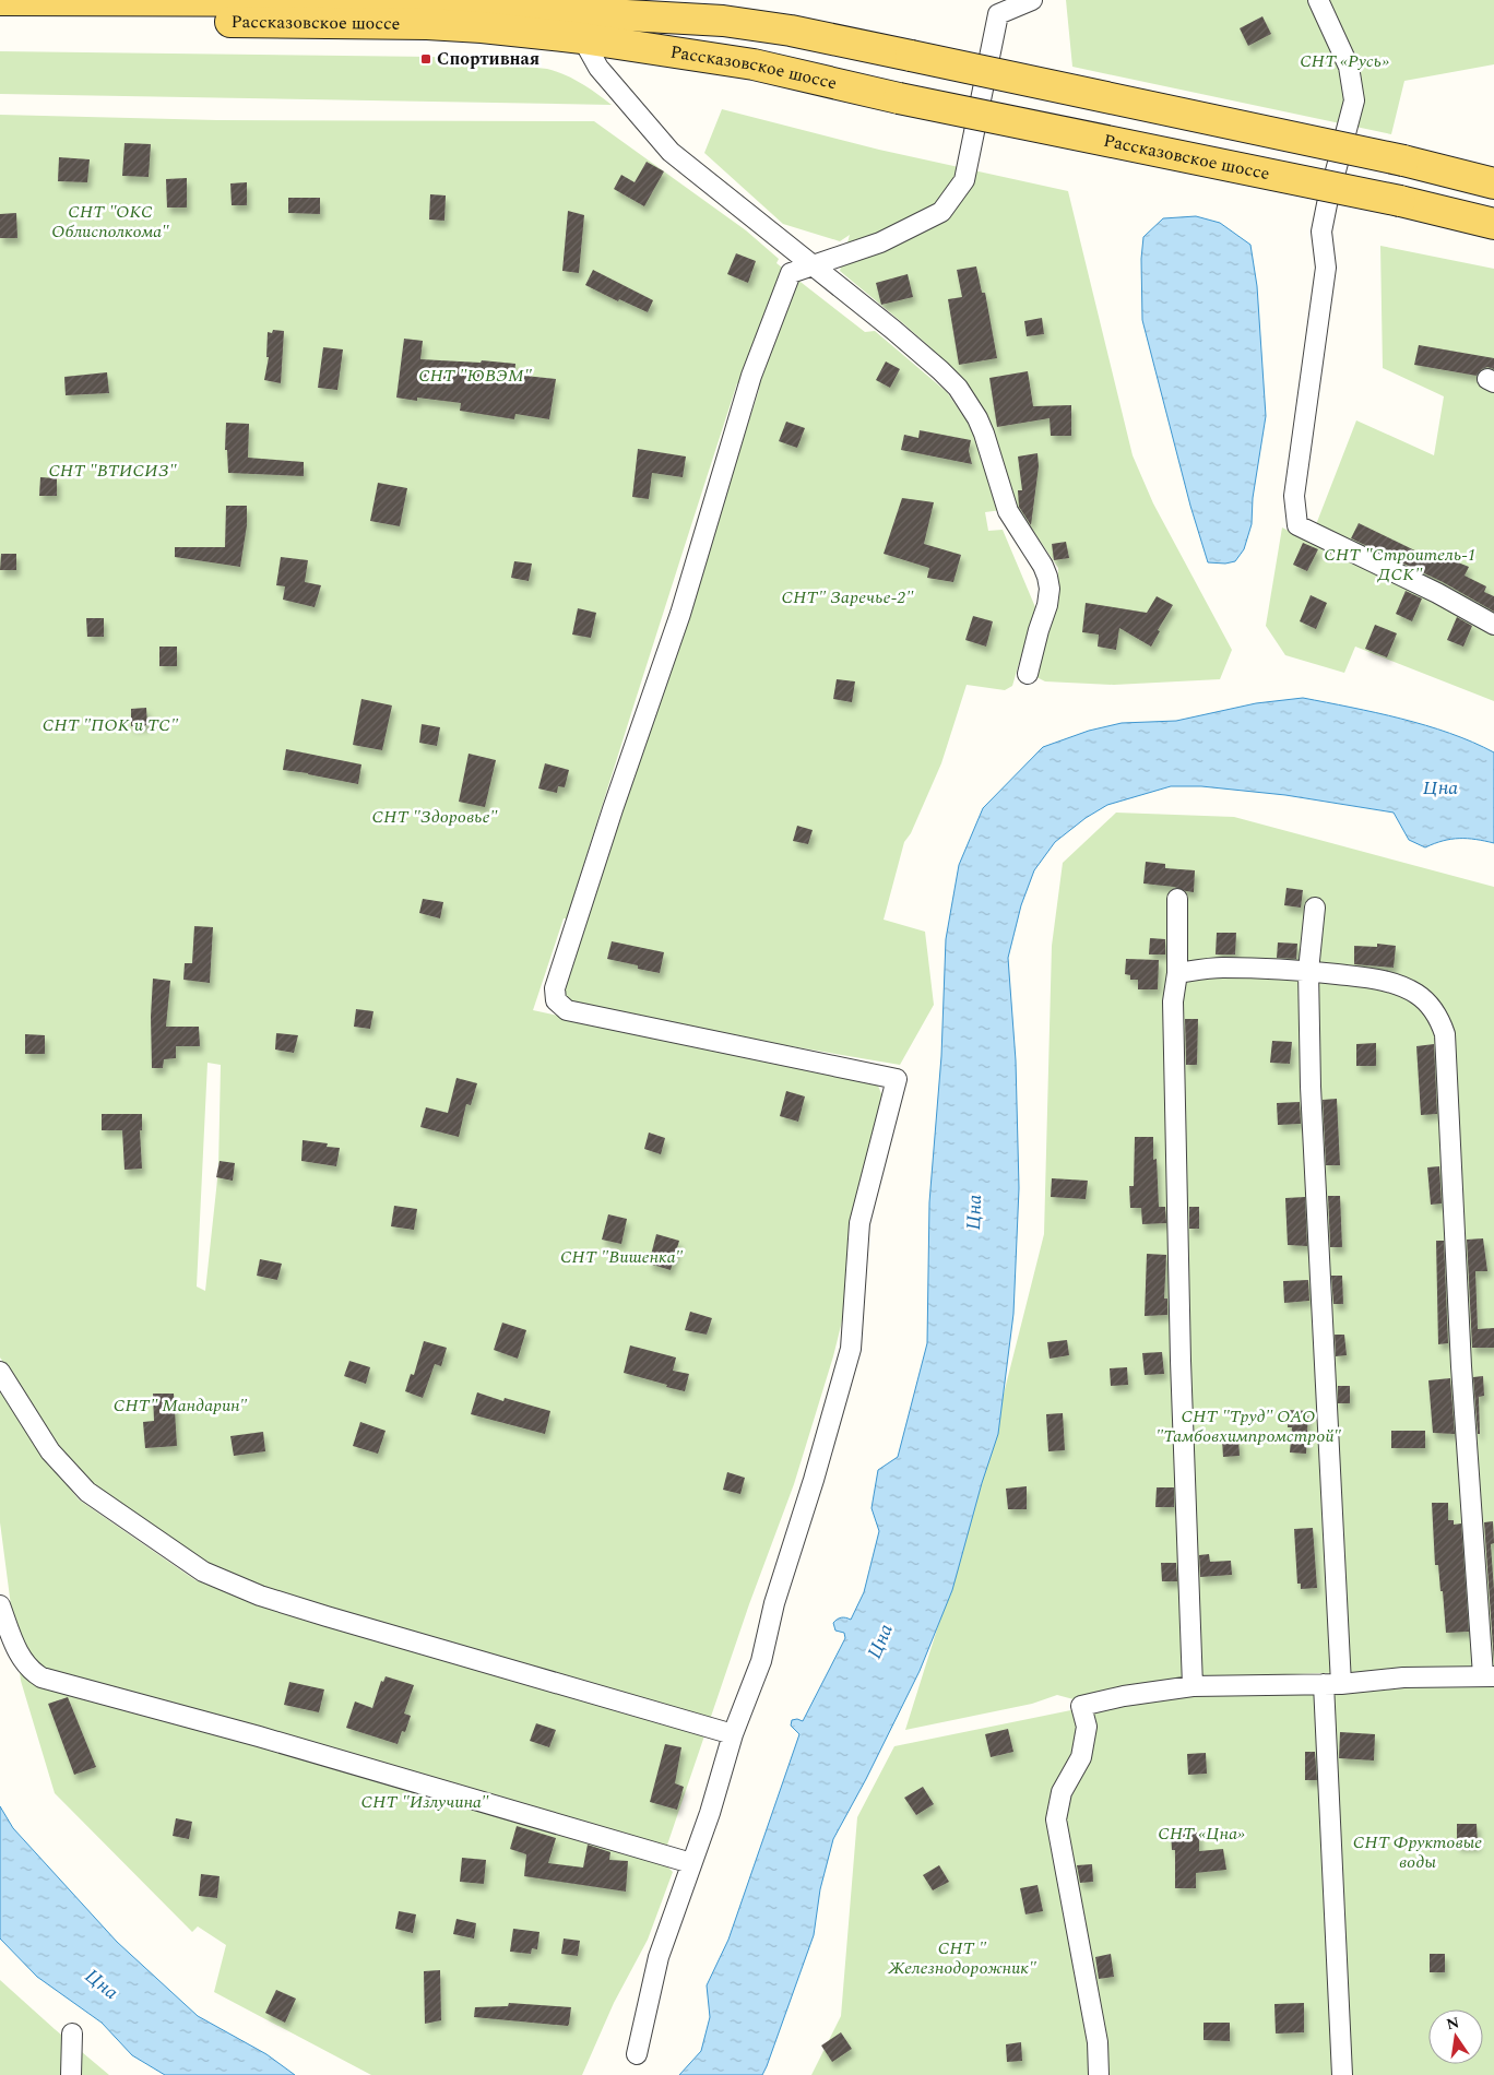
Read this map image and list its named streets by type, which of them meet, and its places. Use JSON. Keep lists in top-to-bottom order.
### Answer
{
  "streets": {
    "main road": ["Рассказовское шоссе"]
  },
  "water": ["Цна"],
  "parks": [
    "СНТ «Русь»",
    "СНТ \"ОКС Облисполкома\"",
    "СНТ \"ЮВЭМ\"",
    "СНТ \"ВТИСИЗ\"",
    "СНТ \"Строитель-1 ДСК\"",
    "СНТ\" Заречье-2\"",
    "СНТ \"ПОК и ТС\"",
    "СНТ \"Здоровье\"",
    "СНТ \"Вишенка\"",
    "СНТ\" Мандарин\"",
    "СНТ \"Труд\" ОАО \"Тамбовхимпромстрой\"",
    "СНТ \"Излучина\"",
    "СНТ «Цна»",
    "СНТ Фруктовые воды",
    "СНТ \" Железнодорожник\""
  ],
  "places": {
    "transit": ["Спортивная"]
  },
  "north": "top"
}
